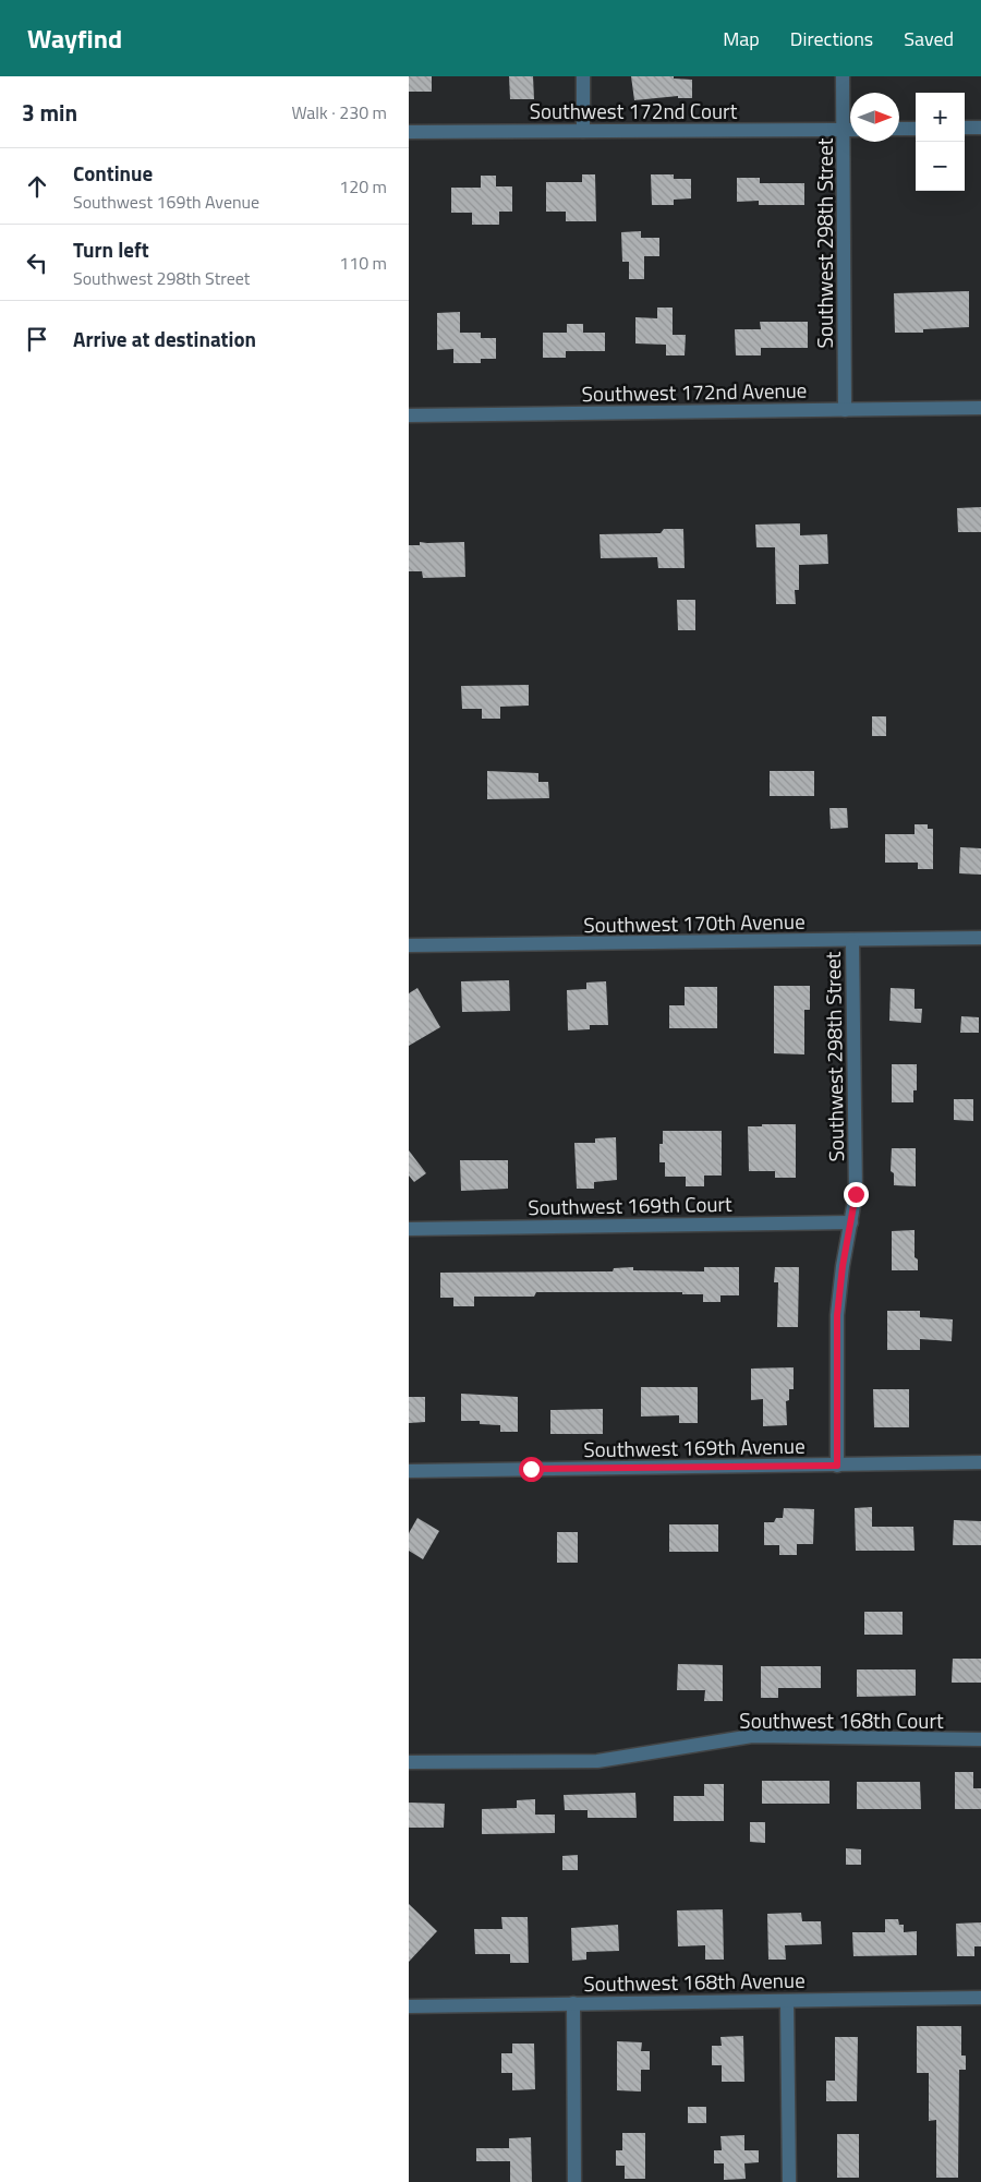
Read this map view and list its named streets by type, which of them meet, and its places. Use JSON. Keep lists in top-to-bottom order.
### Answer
{
  "streets": {
    "street": [
      "Southwest 172nd Court",
      "Southwest 298th Street",
      "Southwest 172nd Avenue",
      "Southwest 170th Avenue",
      "Southwest 169th Court",
      "Southwest 169th Avenue",
      "Southwest 168th Court",
      "Southwest 168th Avenue"
    ]
  },
  "crossings": [
    ["Southwest 172nd Court", "Southwest 298th Street"],
    ["Southwest 298th Street", "Southwest 172nd Avenue"],
    ["Southwest 298th Street", "Southwest 170th Avenue"],
    ["Southwest 298th Street", "Southwest 169th Court"],
    ["Southwest 298th Street", "Southwest 169th Avenue"]
  ],
  "north": "right",
  "page": {
    "header": "Wayfind",
    "nav": ["Map", "Directions", "Saved"],
    "heading": ["3 min", "Walk · 230 m"],
    "map_buttons": ["+", "−"],
    "list": [
      ["Continue", "Southwest 169th Avenue", "120 m"],
      ["Turn left", "Southwest 298th Street", "110 m"],
      "Arrive at destination"
    ]
  }
}
